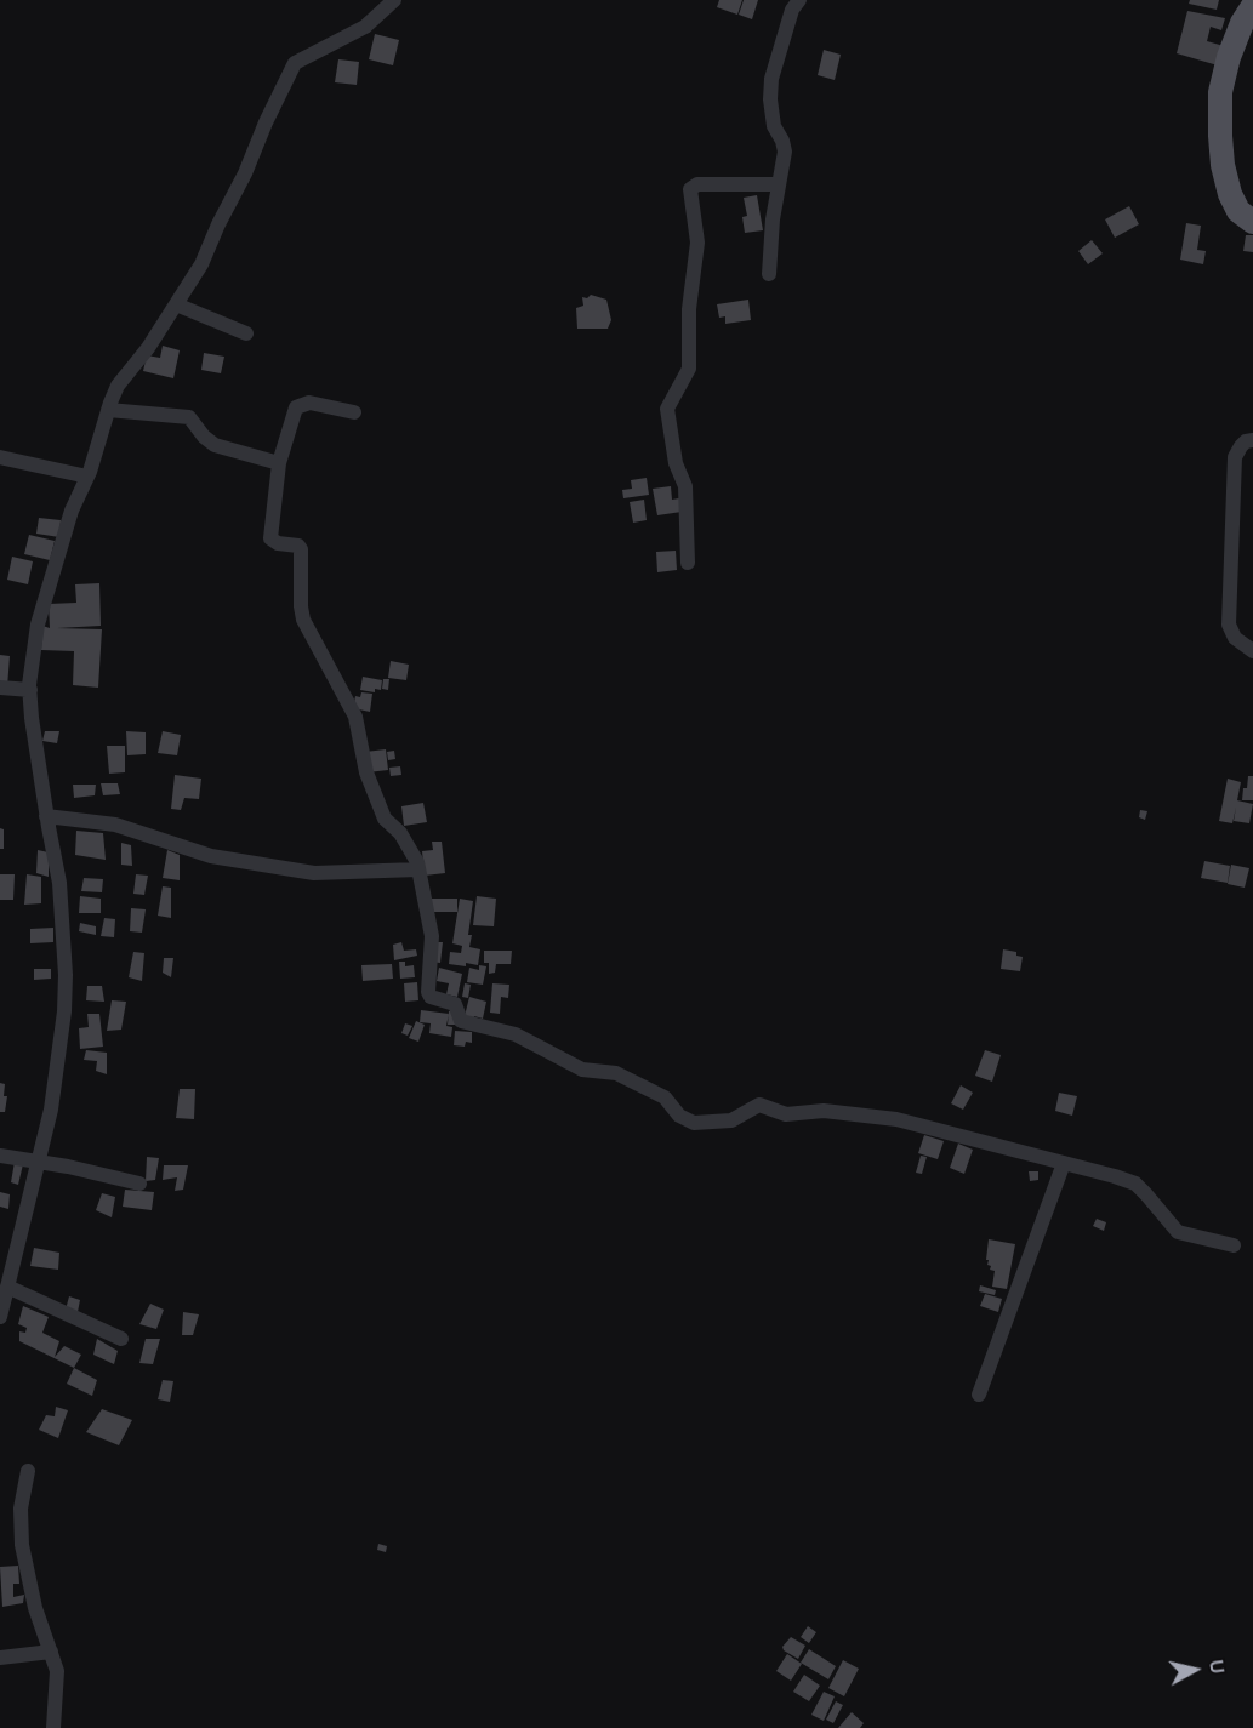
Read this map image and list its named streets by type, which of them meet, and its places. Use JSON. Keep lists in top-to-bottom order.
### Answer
{
  "north": "right"
}
